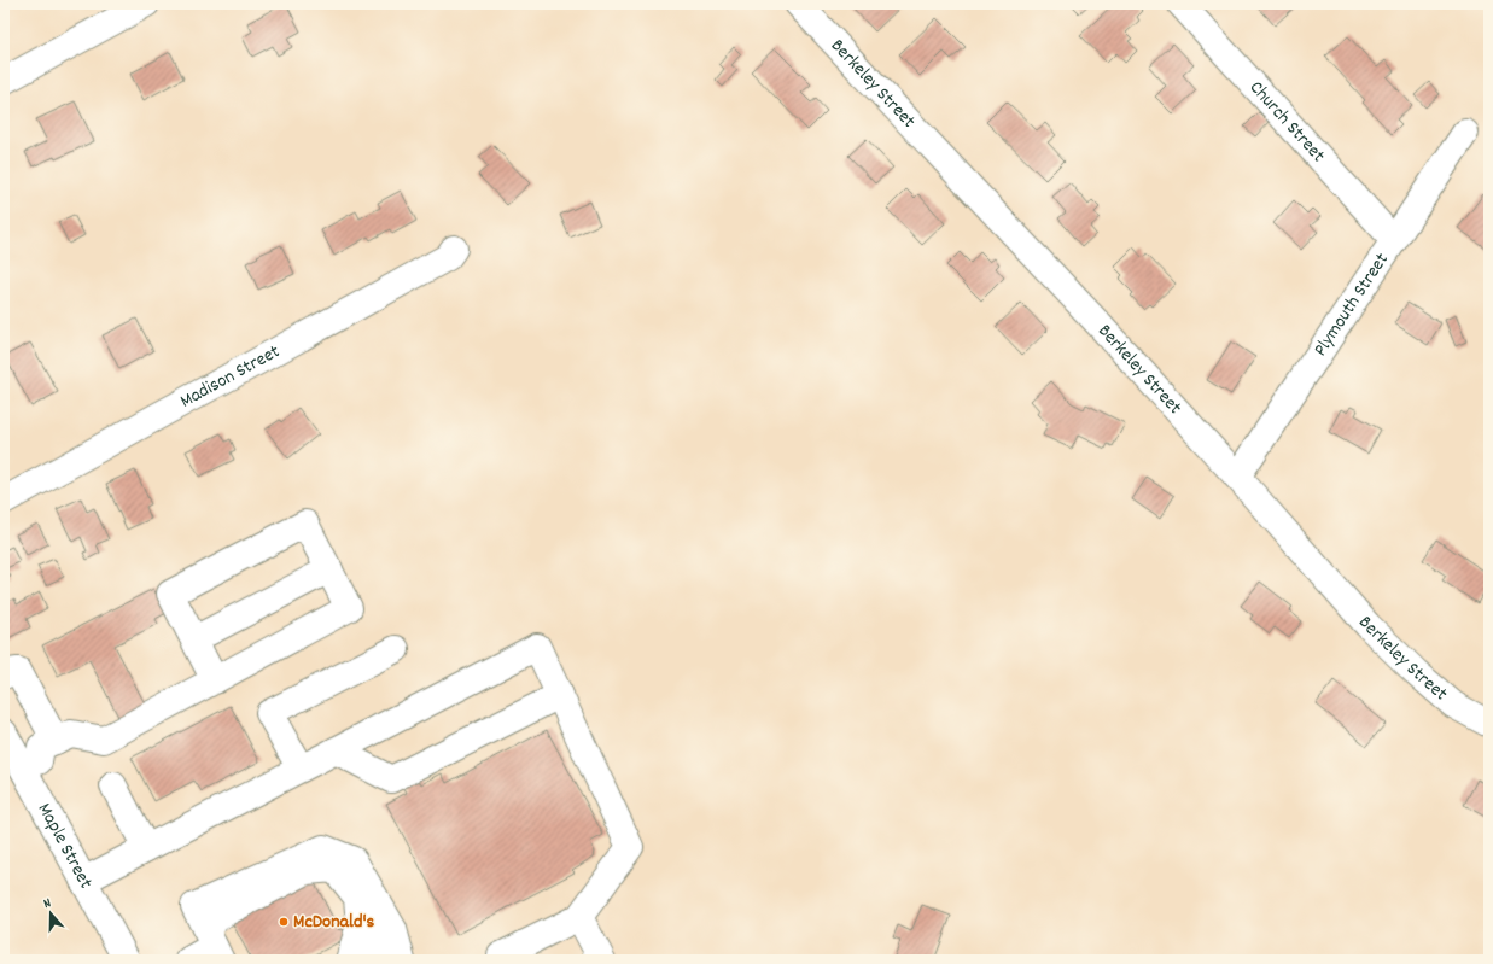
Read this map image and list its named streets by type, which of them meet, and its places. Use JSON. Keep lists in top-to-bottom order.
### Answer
{
  "streets": {
    "street": [
      "Berkeley Street",
      "Church Street",
      "Plymouth Street",
      "Madison Street",
      "Maple Street"
    ]
  },
  "crossings": [
    ["Berkeley Street", "Plymouth Street"],
    ["Church Street", "Plymouth Street"]
  ],
  "places": ["McDonald's"],
  "north": "top"
}
